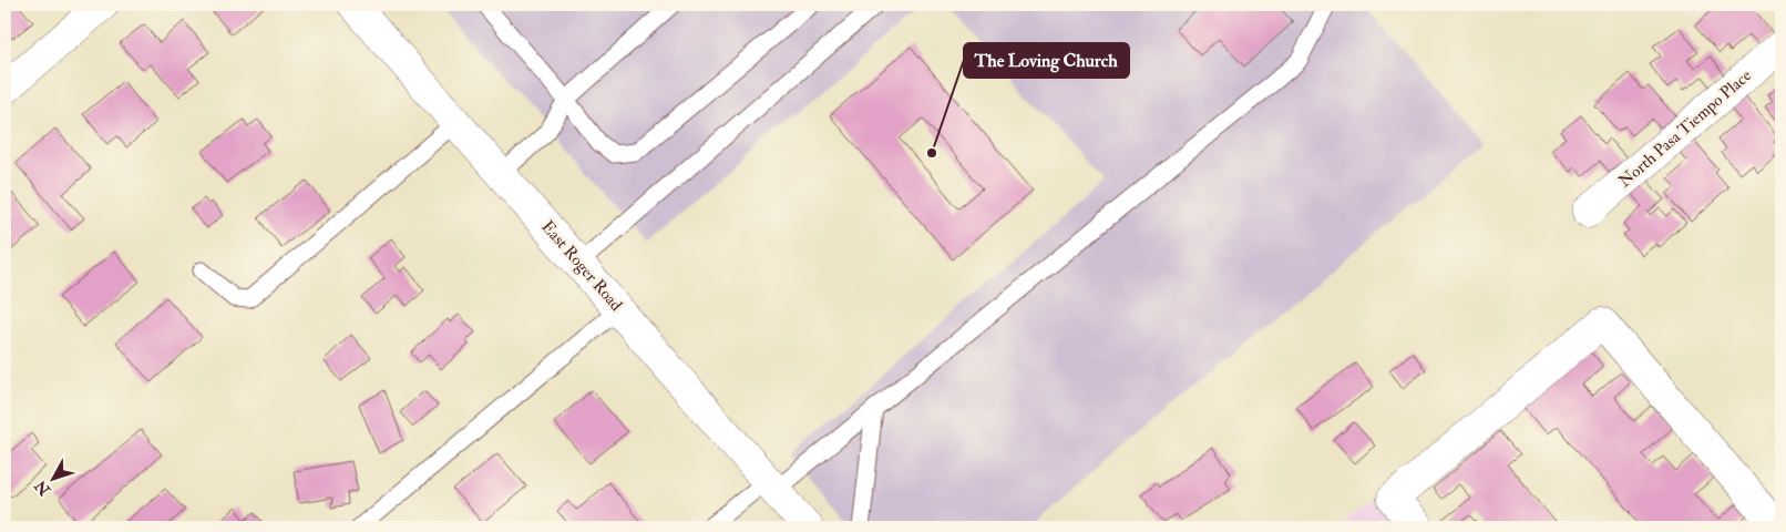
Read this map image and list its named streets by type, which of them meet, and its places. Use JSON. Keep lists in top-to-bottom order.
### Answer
{
  "streets": {
    "street": ["North Pasa Tiempo Place", "East Roger Road"]
  },
  "places": ["The Loving Church"],
  "north": "bottom left"
}
